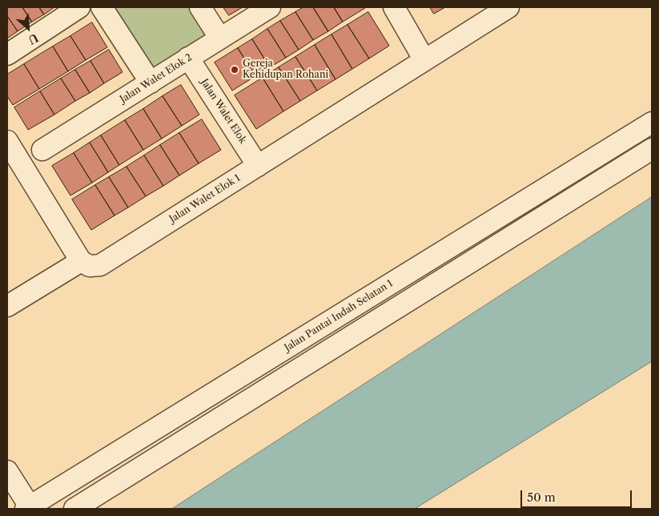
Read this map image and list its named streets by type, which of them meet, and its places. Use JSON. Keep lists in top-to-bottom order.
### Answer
{
  "streets": {
    "street": [
      "Jalan Walet Elok 2",
      "Jalan Walet Elok",
      "Jalan Walet Elok 1",
      "Jalan Pantai Indah Selatan 1"
    ]
  },
  "crossings": [
    ["Jalan Walet Elok 2", "Jalan Walet Elok"],
    ["Jalan Walet Elok", "Jalan Walet Elok 1"]
  ],
  "places": ["Gereja Kehidupan Rohani"],
  "scale_bar": "50 m",
  "north": "bottom right"
}
